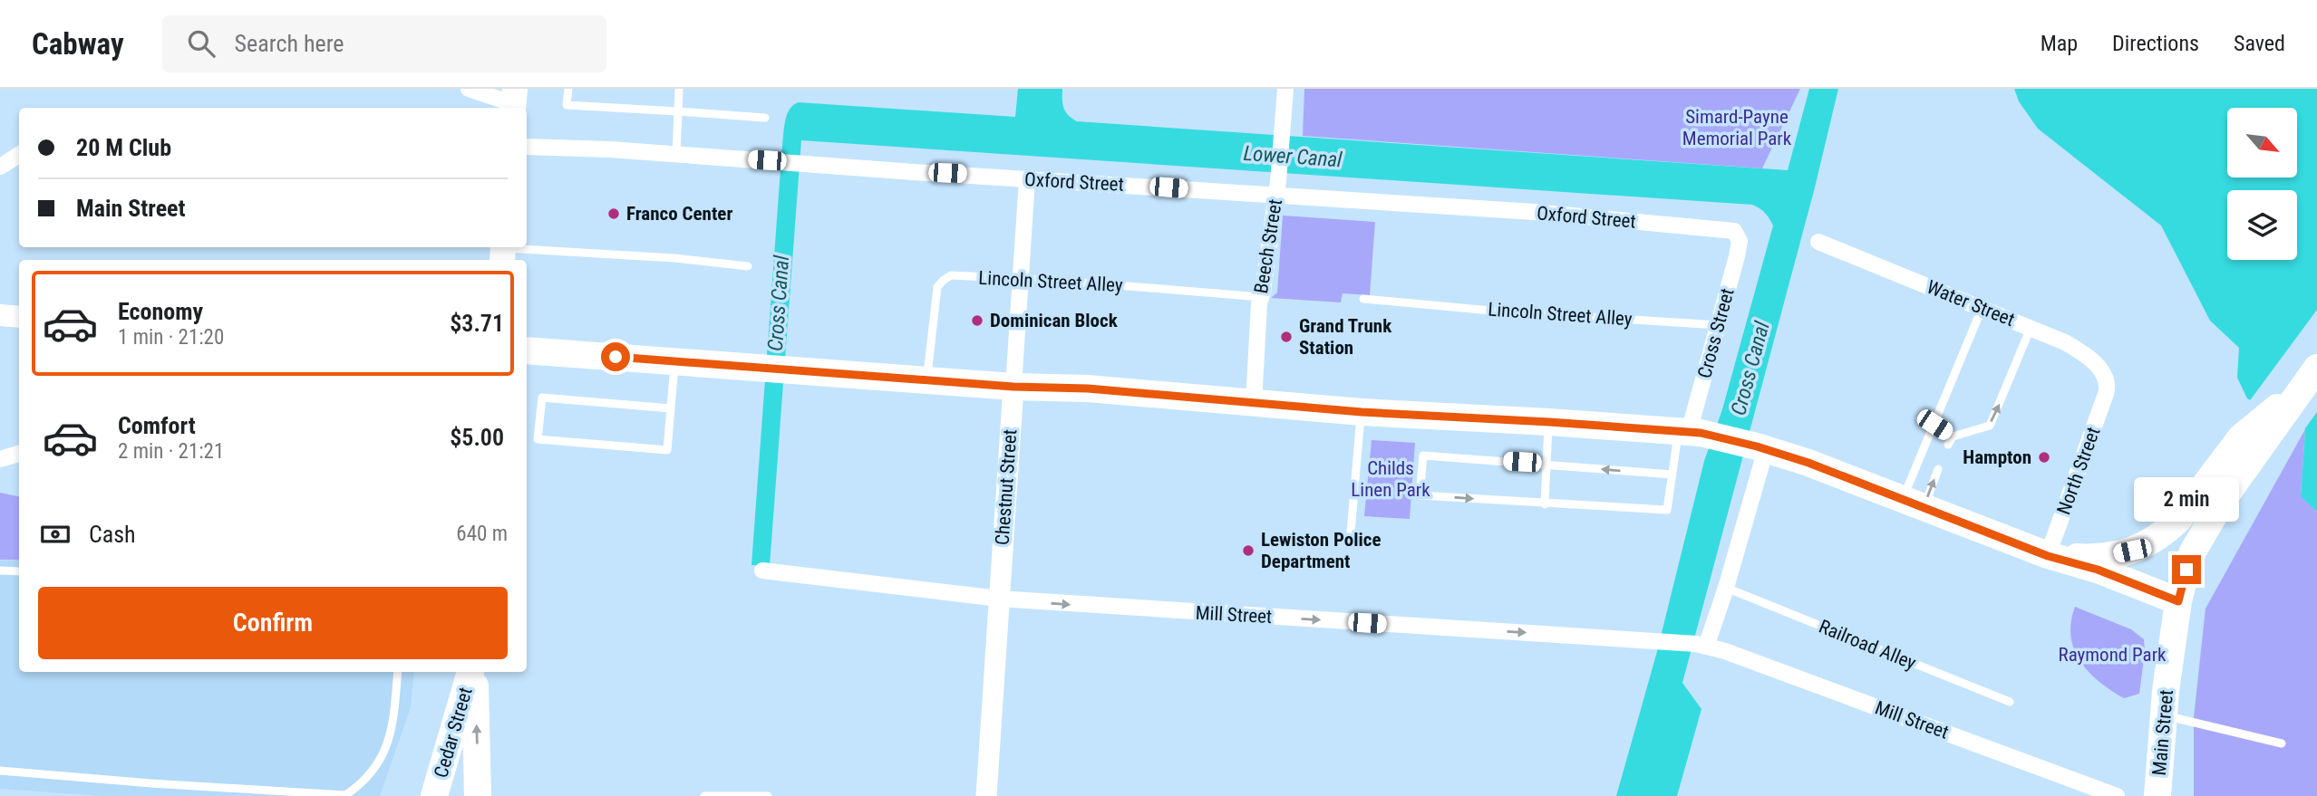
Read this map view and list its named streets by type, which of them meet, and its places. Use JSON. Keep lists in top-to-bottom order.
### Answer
{
  "streets": {
    "highway": ["Cedar Street", "Main Street"],
    "street": [
      "Oxford Street",
      "Beech Street",
      "Water Street",
      "Cross Street",
      "North Street",
      "Chestnut Street",
      "Mill Street"
    ],
    "lane": ["Lincoln Street Alley", "Railroad Alley"]
  },
  "crossings": [
    ["Oxford Street", "Beech Street"],
    ["Oxford Street", "Cross Street"],
    ["Oxford Street", "Chestnut Street"],
    ["Beech Street", "Lincoln Street Alley"],
    ["Lincoln Street Alley", "Cross Street"],
    ["Lincoln Street Alley", "Chestnut Street"],
    ["Water Street", "North Street"],
    ["Chestnut Street", "Mill Street"]
  ],
  "one_way": ["Mill Street"],
  "water": ["Lower Canal", "Cross Canal"],
  "parks": ["Simard-Payne Memorial Park", "Childs Linen Park", "Raymond Park"],
  "places": [
    "Franco Center",
    "Dominican Block",
    "Grand Trunk Station",
    "Hampton",
    "Lewiston Police Department"
  ],
  "north": "bottom right",
  "page": {
    "header": "Cabway",
    "search": "Search here",
    "nav": ["Map", "Directions", "Saved"],
    "banner": ["20 M Club", "Main Street"],
    "list": [
      {
        "name": "Economy",
        "note": "1 min · 21:20",
        "value": "$3.71"
      },
      {
        "name": "Comfort",
        "note": "2 min · 21:21",
        "value": "$5.00"
      }
    ],
    "bubble": "2 min",
    "pay": ["Cash", "640 m"],
    "buttons": "Confirm"
  }
}
